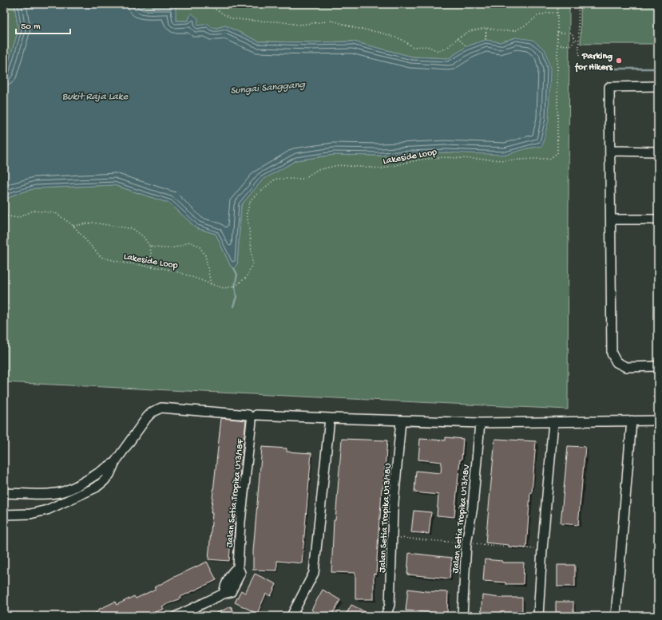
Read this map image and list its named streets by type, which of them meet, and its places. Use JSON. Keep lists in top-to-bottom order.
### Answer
{
  "streets": {
    "street": ["Jalan Setia Tropika U13/18F", "Jalan Setia Tropika U13/18U", "Jalan Setia Tropika U13/18V"],
    "path": ["Lakeside Loop"]
  },
  "water": ["Sungai Sanggang", "Bukit Raja Lake"],
  "places": ["Parking for Hikers"],
  "scale_bar": "50 m"
}
